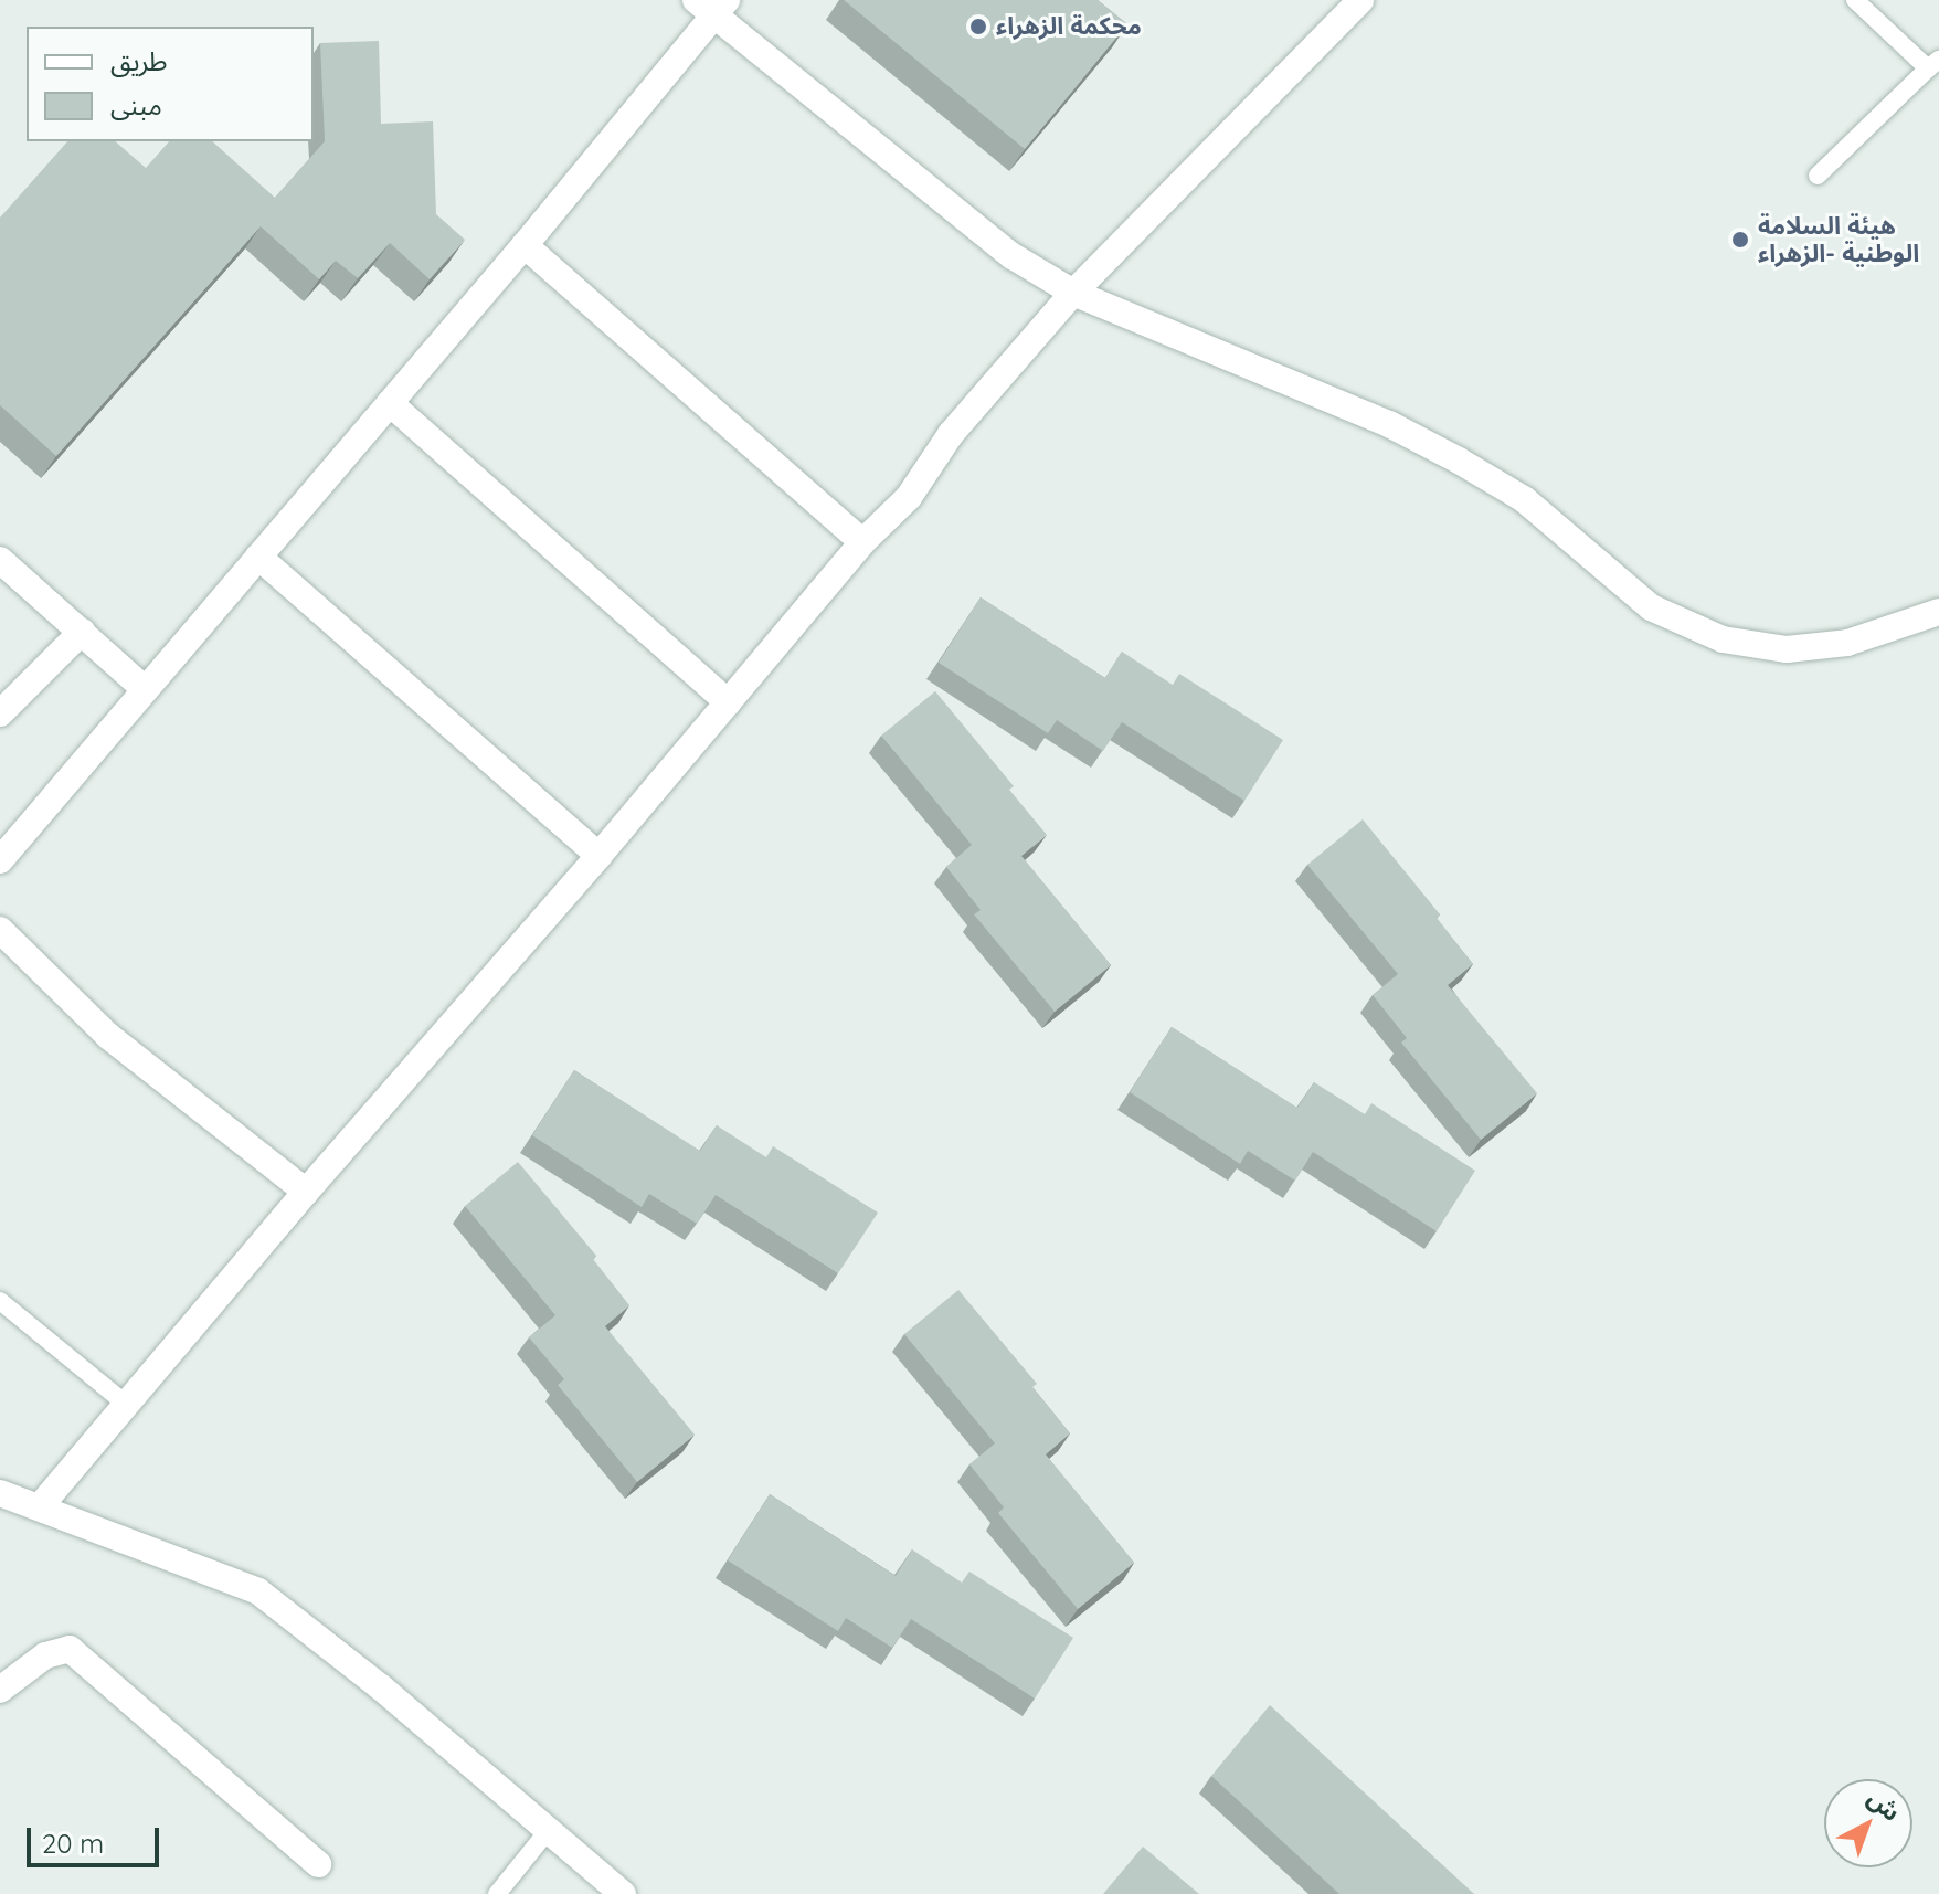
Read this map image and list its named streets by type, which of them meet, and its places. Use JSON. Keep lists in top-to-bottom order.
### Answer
{
  "places": ["محكمة الزهراء", "هيئة السلامة الوطنية -الزهراء"],
  "legend": ["طريق", "مبنى"],
  "scale_bar": "20 m",
  "north": "top right"
}
